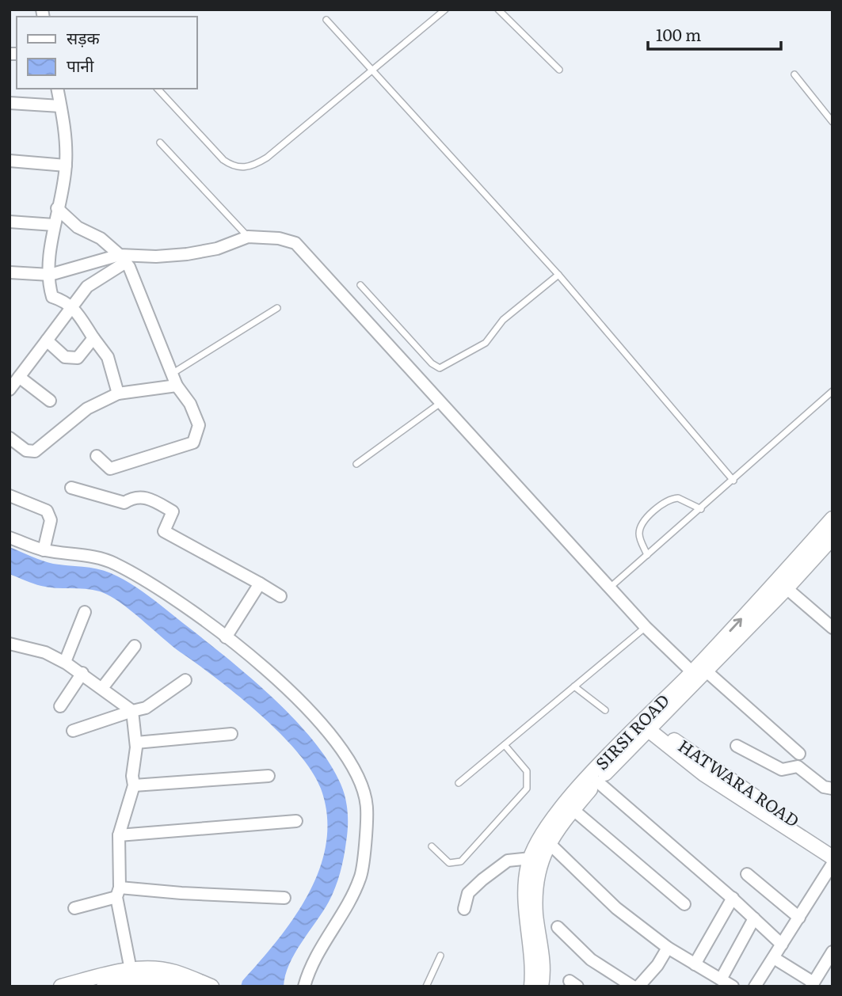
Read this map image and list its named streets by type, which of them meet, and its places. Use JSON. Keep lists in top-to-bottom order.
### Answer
{
  "streets": {
    "street": ["SIRSI ROAD", "HATWARA ROAD"]
  },
  "crossings": [
    ["SIRSI ROAD", "HATWARA ROAD"]
  ],
  "legend": ["सड़क", "पानी"],
  "scale_bar": "100 m"
}
